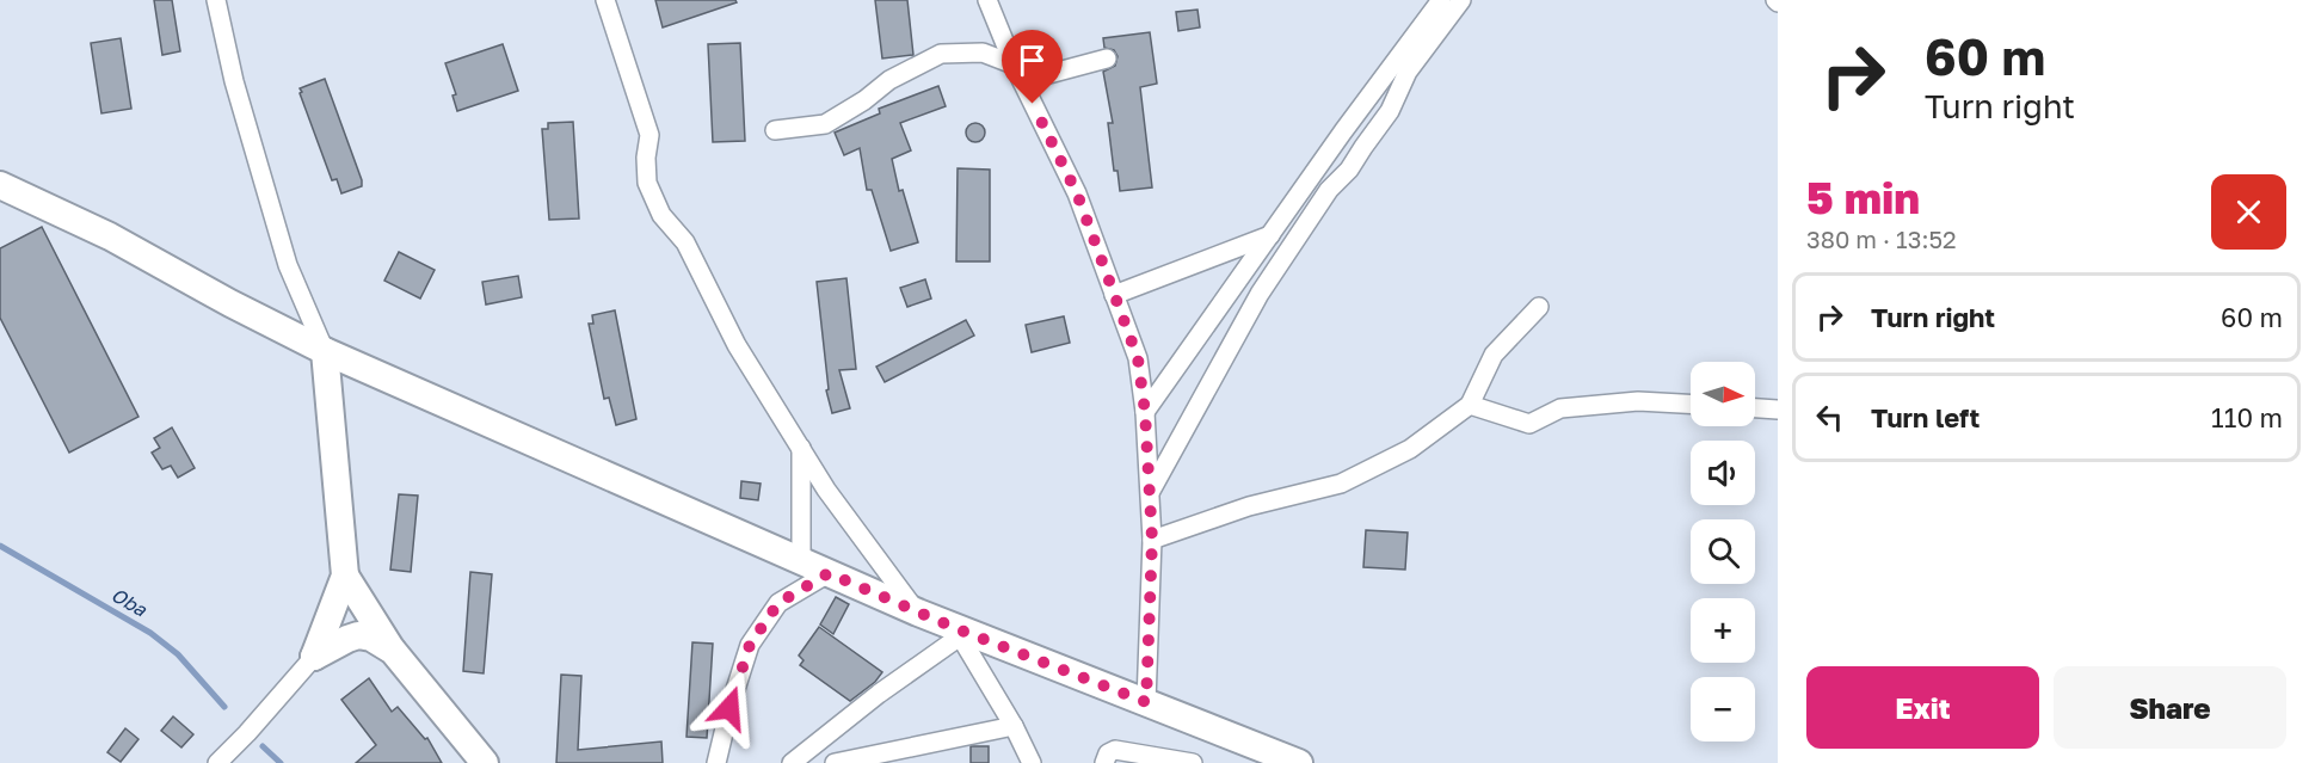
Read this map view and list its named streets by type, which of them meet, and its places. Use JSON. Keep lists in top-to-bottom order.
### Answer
{
  "water": ["Oba"],
  "north": "right",
  "page": {
    "turn": ["60 m", "Turn right"],
    "heading": ["5 min", "380 m · 13:52"],
    "list": [
      {
        "name": "Turn right",
        "value": "60 m"
      },
      {
        "name": "Turn left",
        "value": "110 m"
      }
    ],
    "map_buttons": ["+", "−"],
    "buttons": ["Exit", "Share"]
  }
}
